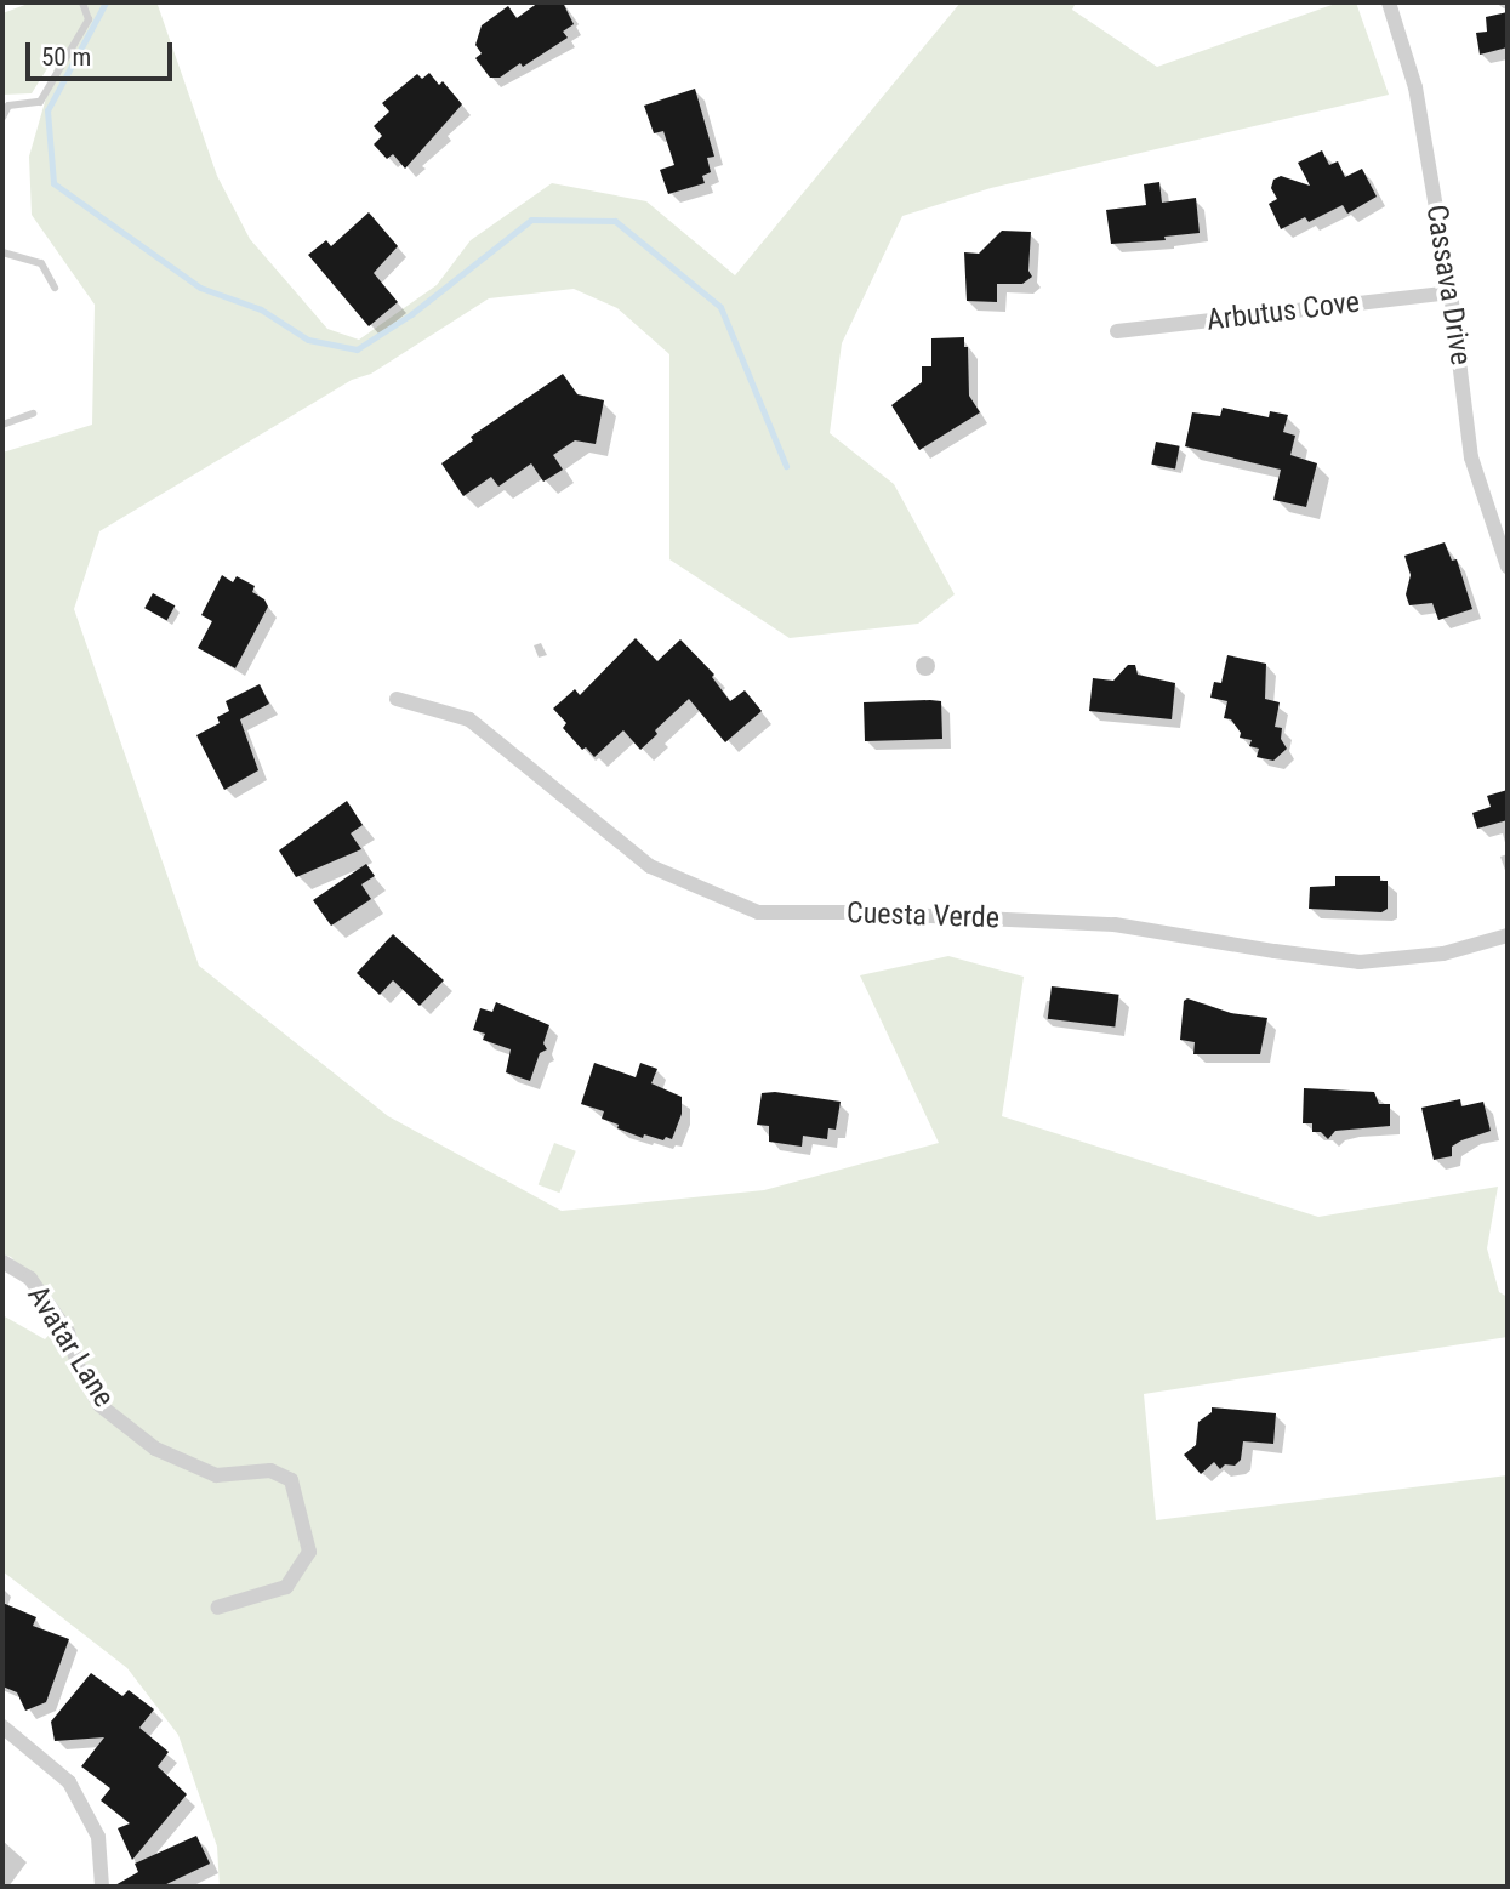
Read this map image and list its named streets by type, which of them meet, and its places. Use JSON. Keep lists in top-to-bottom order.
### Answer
{
  "streets": {
    "street": [
      "Cassava Drive",
      "Arbutus Cove",
      "Cuesta Verde",
      "Avatar Lane"
    ]
  },
  "crossings": [
    ["Cassava Drive", "Arbutus Cove"]
  ],
  "scale_bar": "50 m"
}
